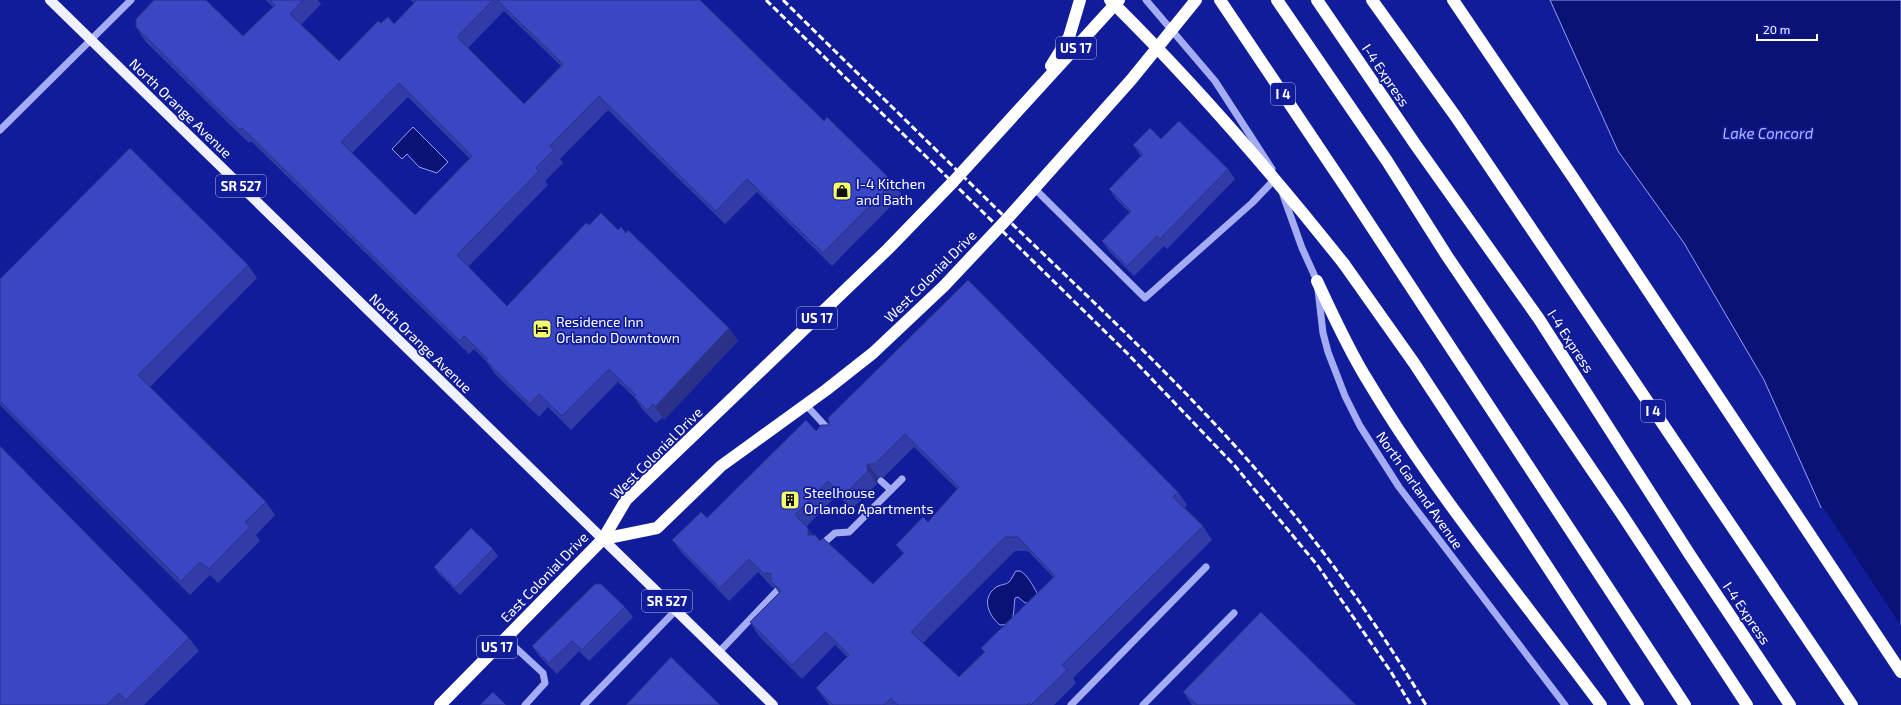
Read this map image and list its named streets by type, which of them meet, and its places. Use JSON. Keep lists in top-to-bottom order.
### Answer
{
  "streets": {
    "highway": [
      "US 17",
      "I-4 Express",
      "I 4",
      "West Colonial Drive",
      "East Colonial Drive"
    ],
    "main road": ["North Orange Avenue", "SR 527"],
    "street": ["North Garland Avenue"]
  },
  "crossings": [
    ["North Orange Avenue", "West Colonial Drive"],
    ["North Orange Avenue", "East Colonial Drive"],
    ["West Colonial Drive", "North Garland Avenue"],
    ["West Colonial Drive", "East Colonial Drive"]
  ],
  "water": ["Lake Concord"],
  "places": {
    "shop": ["I-4 Kitchen and Bath"],
    "hotel": ["Residence Inn Orlando Downtown"],
    "building": ["Steelhouse Orlando Apartments"]
  },
  "scale_bar": "20 m"
}
